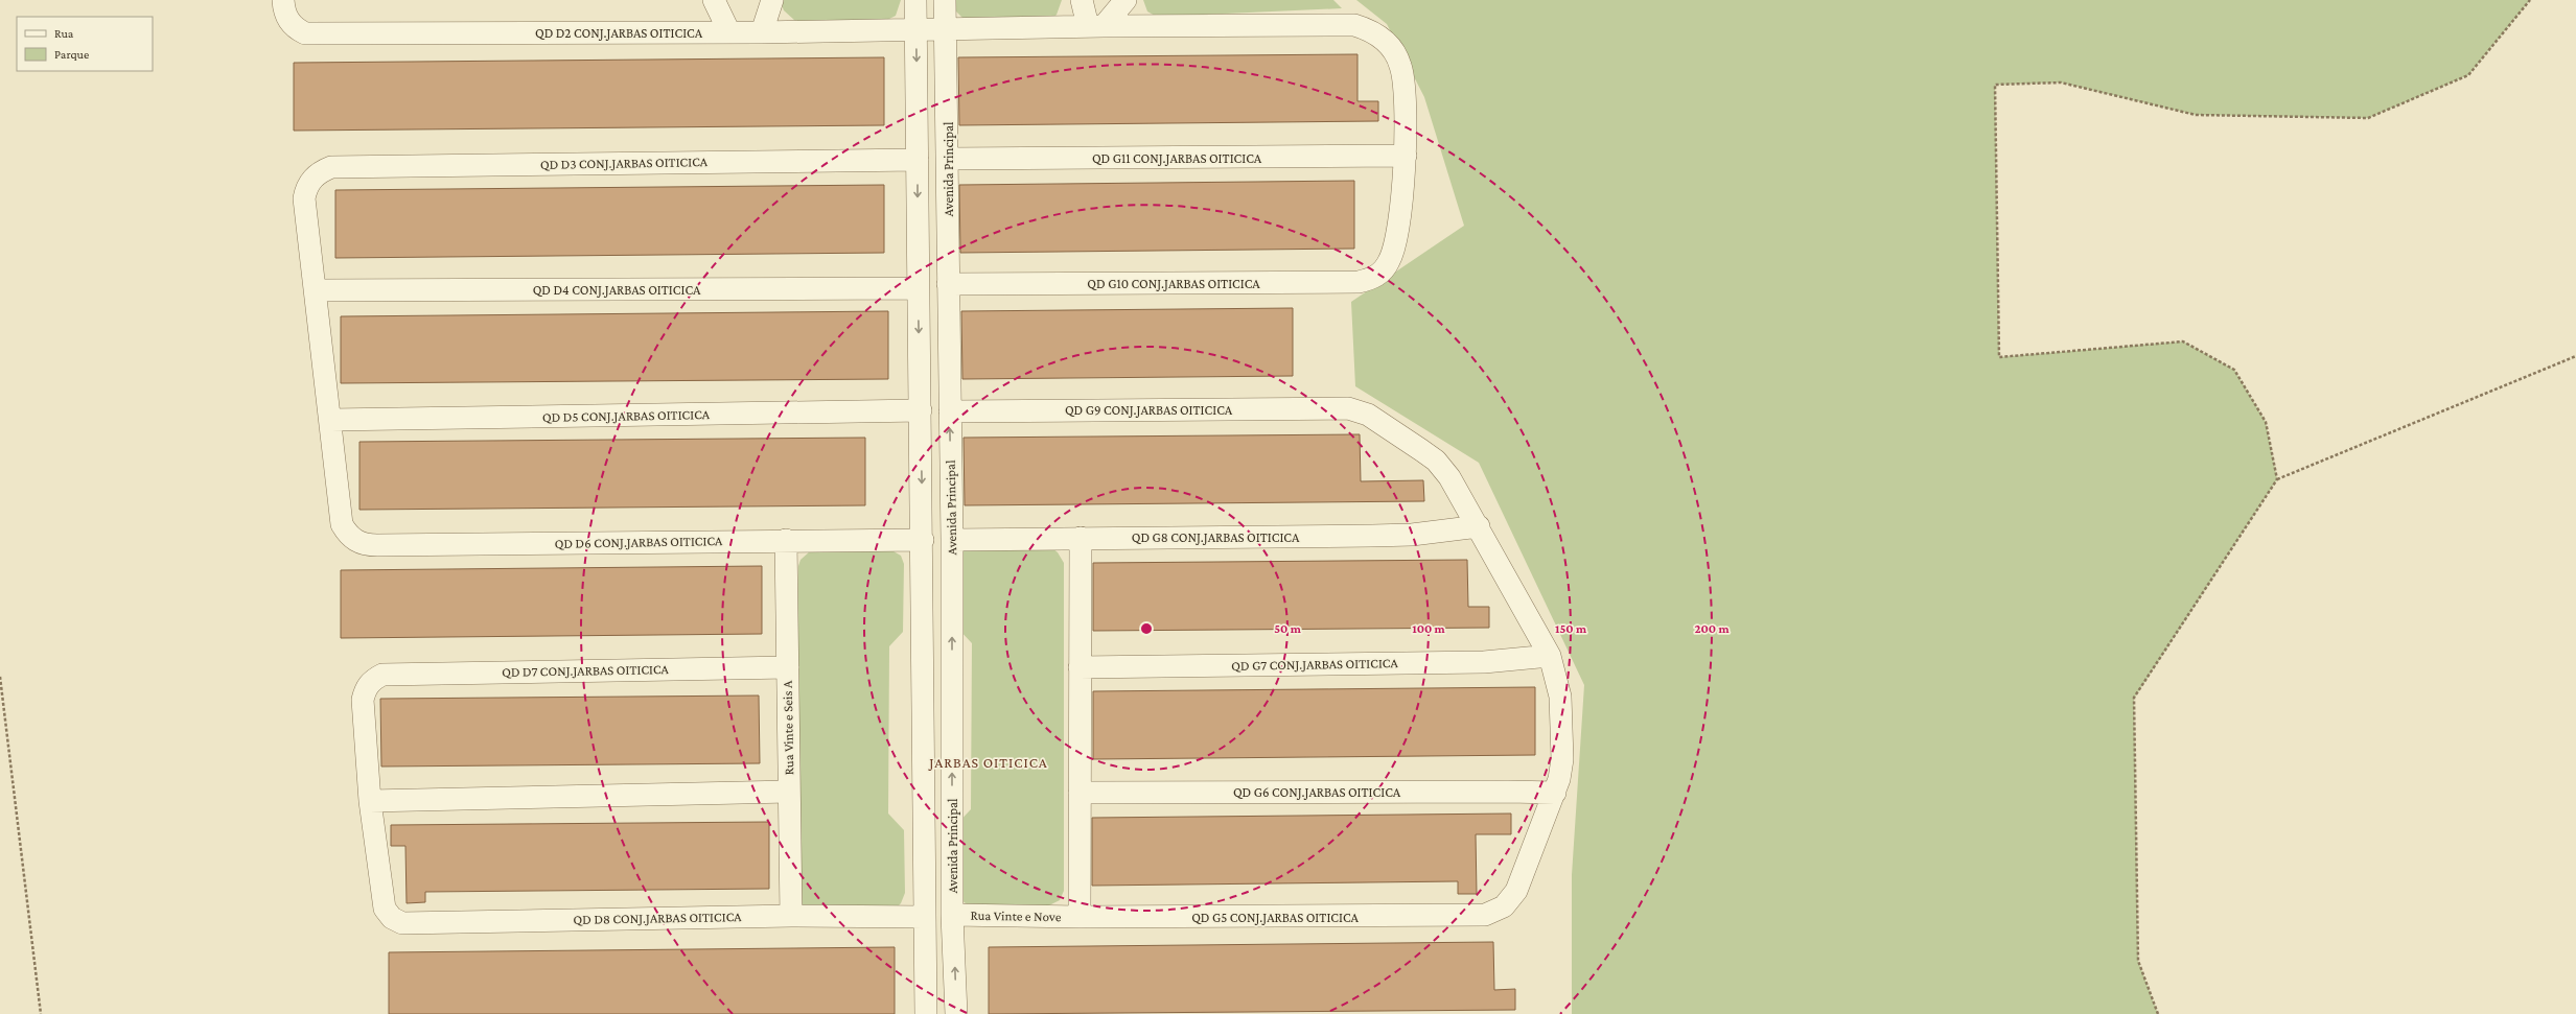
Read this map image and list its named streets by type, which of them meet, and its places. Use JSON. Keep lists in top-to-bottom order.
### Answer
{
  "streets": {
    "street": [
      "QD D2 CONJ.JARBAS OITICICA",
      "QD G11 CONJ.JARBAS OITICICA",
      "QD D3 CONJ.JARBAS OITICICA",
      "Avenida Principal",
      "QD G10 CONJ.JARBAS OITICICA",
      "QD D4 CONJ.JARBAS OITICICA",
      "QD G9 CONJ.JARBAS OITICICA",
      "QD D5 CONJ.JARBAS OITICICA",
      "QD G8 CONJ.JARBAS OITICICA",
      "QD D6 CONJ.JARBAS OITICICA",
      "QD G7 CONJ.JARBAS OITICICA",
      "QD D7 CONJ.JARBAS OITICICA",
      "Rua Vinte e Seis A",
      "QD G6 CONJ.JARBAS OITICICA",
      "Rua Vinte e Nove",
      "QD G5 CONJ.JARBAS OITICICA",
      "QD D8 CONJ.JARBAS OITICICA"
    ]
  },
  "crossings": [
    ["QD D2 CONJ.JARBAS OITICICA", "Avenida Principal"],
    ["QD G11 CONJ.JARBAS OITICICA", "Avenida Principal"],
    ["QD G11 CONJ.JARBAS OITICICA", "QD G10 CONJ.JARBAS OITICICA"],
    ["QD D3 CONJ.JARBAS OITICICA", "Avenida Principal"],
    ["QD D3 CONJ.JARBAS OITICICA", "QD D4 CONJ.JARBAS OITICICA"],
    ["Avenida Principal", "QD G10 CONJ.JARBAS OITICICA"],
    ["Avenida Principal", "QD D4 CONJ.JARBAS OITICICA"],
    ["Avenida Principal", "QD G9 CONJ.JARBAS OITICICA"],
    ["Avenida Principal", "QD D5 CONJ.JARBAS OITICICA"],
    ["Avenida Principal", "QD G8 CONJ.JARBAS OITICICA"],
    ["Avenida Principal", "QD D6 CONJ.JARBAS OITICICA"],
    ["Avenida Principal", "Rua Vinte e Nove"],
    ["Avenida Principal", "QD D8 CONJ.JARBAS OITICICA"],
    ["QD G9 CONJ.JARBAS OITICICA", "QD G8 CONJ.JARBAS OITICICA"],
    ["QD G9 CONJ.JARBAS OITICICA", "QD G7 CONJ.JARBAS OITICICA"],
    ["QD G9 CONJ.JARBAS OITICICA", "QD G5 CONJ.JARBAS OITICICA"],
    ["QD D5 CONJ.JARBAS OITICICA", "QD D6 CONJ.JARBAS OITICICA"],
    ["QD D6 CONJ.JARBAS OITICICA", "Rua Vinte e Seis A"],
    ["QD G7 CONJ.JARBAS OITICICA", "QD G5 CONJ.JARBAS OITICICA"],
    ["QD D7 CONJ.JARBAS OITICICA", "Rua Vinte e Seis A"],
    ["QD D7 CONJ.JARBAS OITICICA", "QD D8 CONJ.JARBAS OITICICA"],
    ["Rua Vinte e Seis A", "QD D8 CONJ.JARBAS OITICICA"],
    ["QD G6 CONJ.JARBAS OITICICA", "QD G5 CONJ.JARBAS OITICICA"],
    ["Rua Vinte e Nove", "QD G5 CONJ.JARBAS OITICICA"]
  ],
  "districts": ["JARBAS OITICICA"],
  "legend": ["Rua", "Parque"],
  "rings": [
    "50 m",
    "100 m",
    "150 m",
    "200 m"
  ]
}
